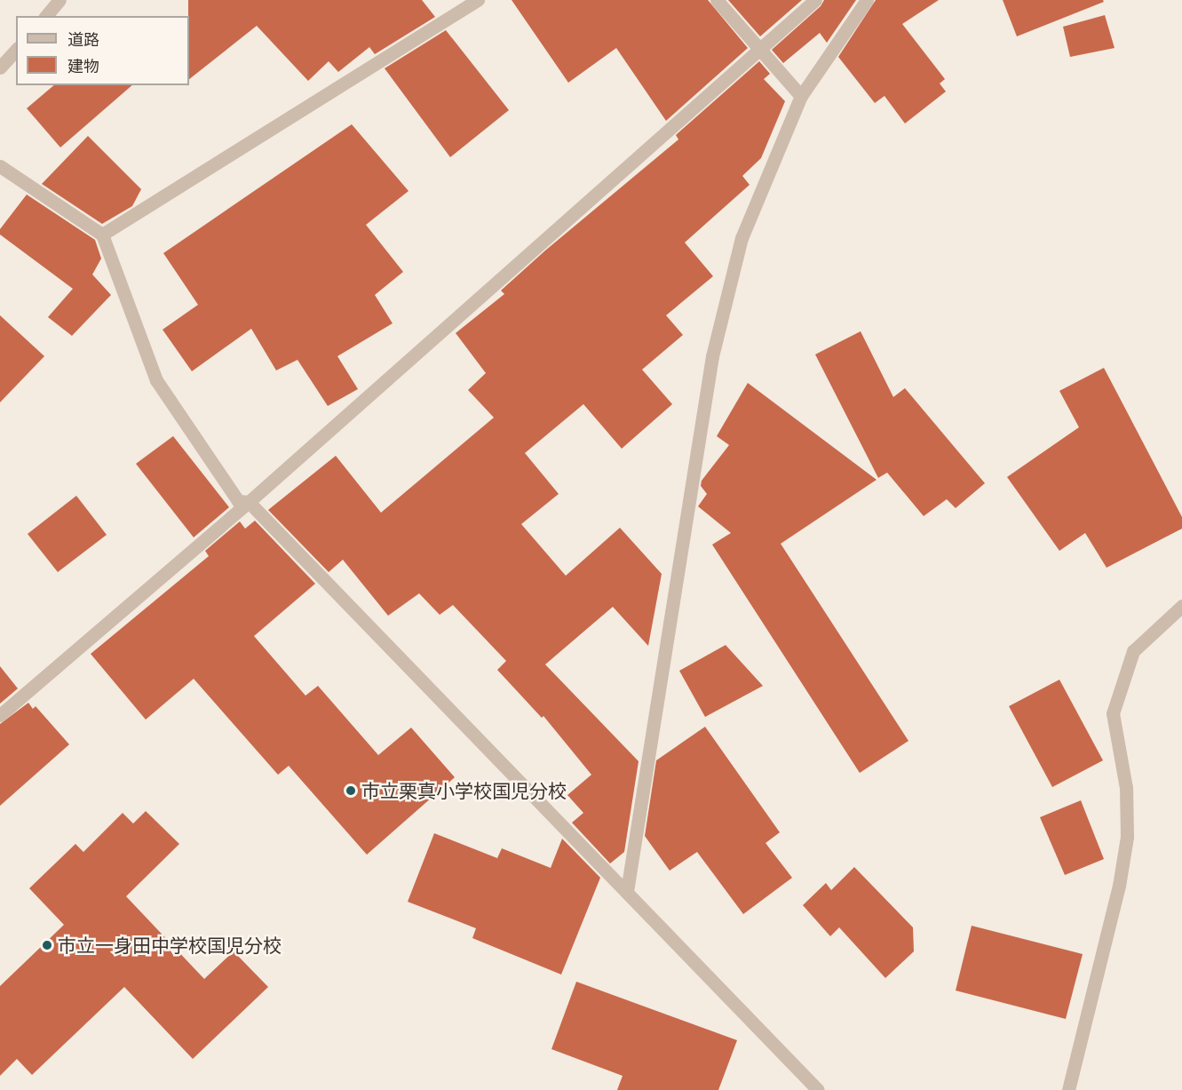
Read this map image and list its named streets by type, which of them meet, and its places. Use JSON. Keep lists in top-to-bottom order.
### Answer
{
  "places": ["市立栗真小学校国児分校", "市立一身田中学校国児分校"],
  "legend": ["道路", "建物"]
}
